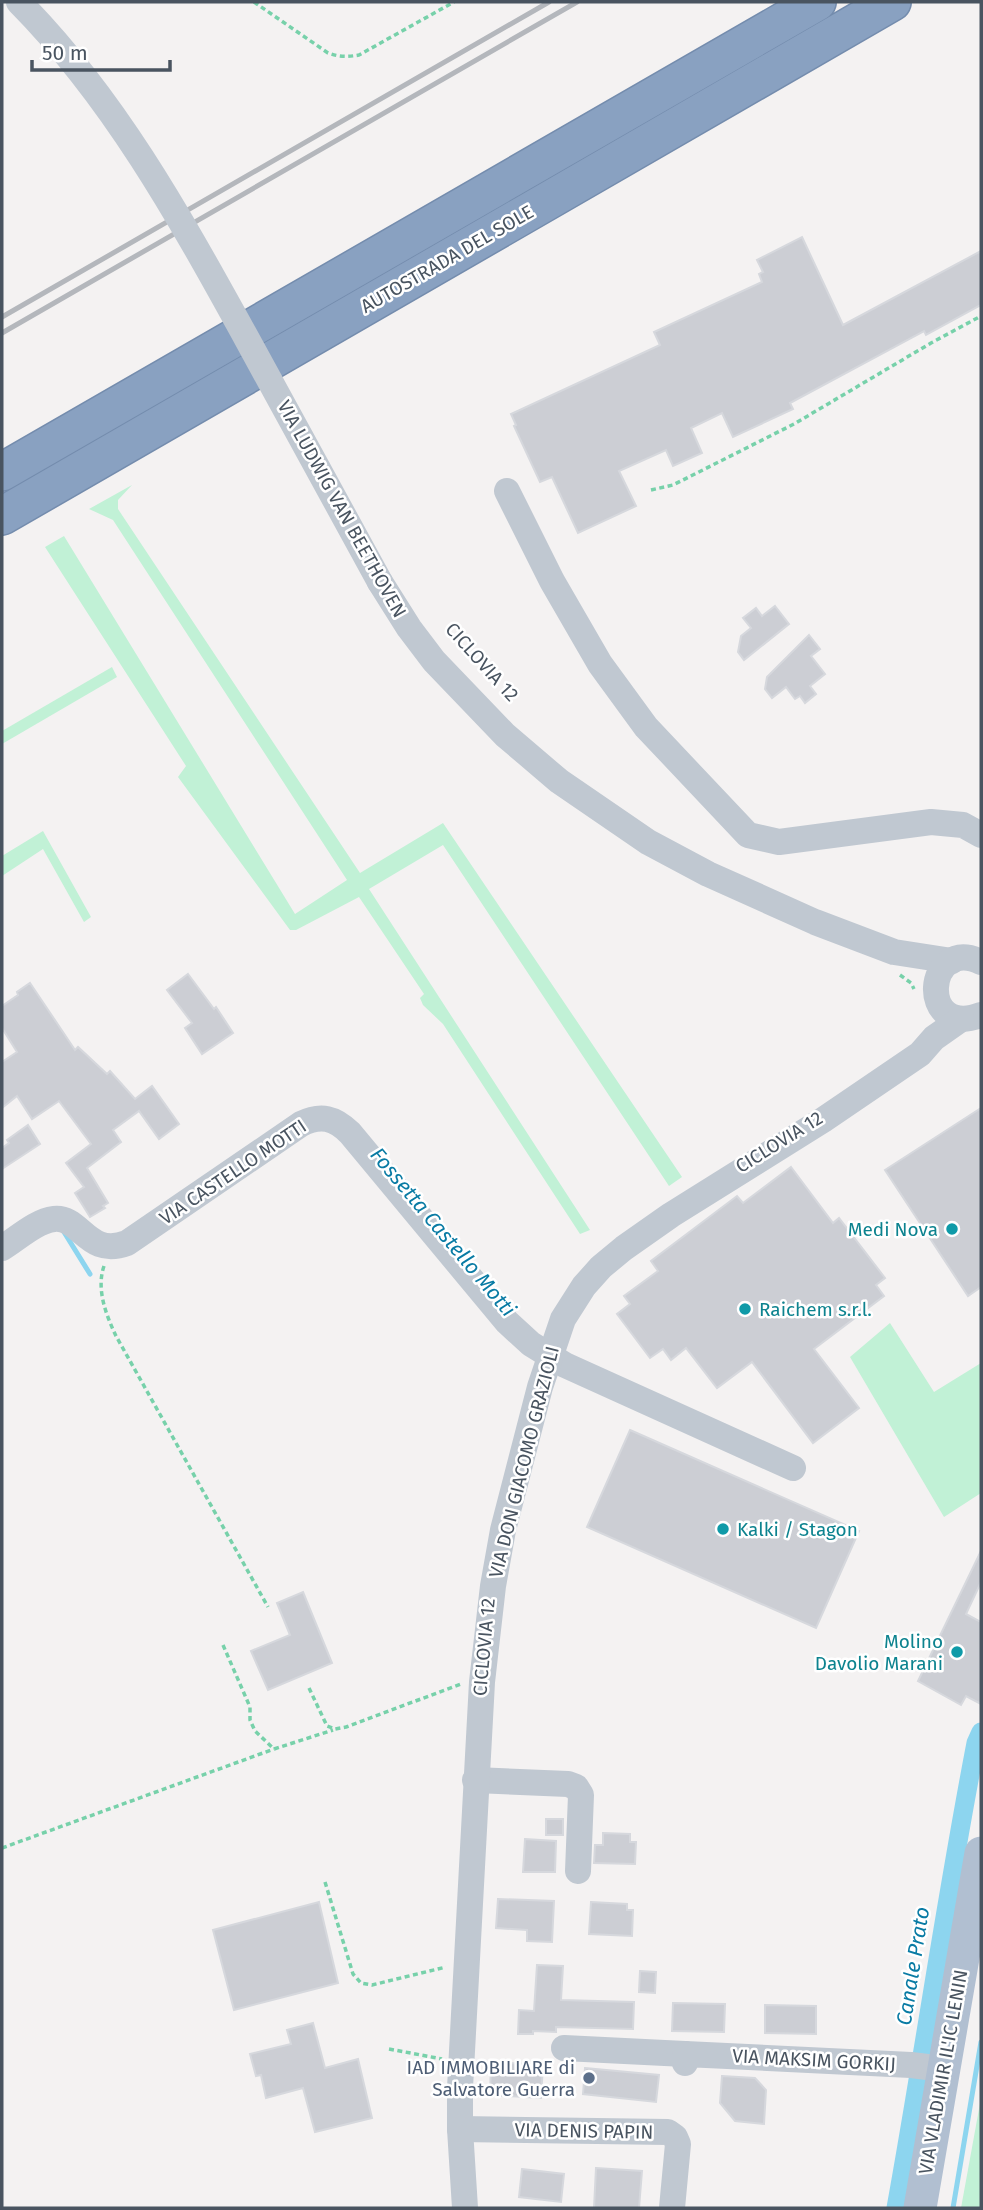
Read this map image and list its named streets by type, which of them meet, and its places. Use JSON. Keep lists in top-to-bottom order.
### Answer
{
  "streets": {
    "highway": ["AUTOSTRADA DEL SOLE"],
    "main road": ["VIA VLADIMIR IL'IC LENIN"],
    "street": [
      "VIA LUDWIG VAN BEETHOVEN",
      "VIA CASTELLO MOTTI",
      "VIA DON GIACOMO GRAZIOLI",
      "VIA MAKSIM GORKIJ",
      "VIA DENIS PAPIN"
    ]
  },
  "crossings": [
    ["VIA LUDWIG VAN BEETHOVEN", "VIA DON GIACOMO GRAZIOLI"],
    ["VIA CASTELLO MOTTI", "VIA DON GIACOMO GRAZIOLI"],
    ["VIA DON GIACOMO GRAZIOLI", "VIA DENIS PAPIN"],
    ["VIA MAKSIM GORKIJ", "VIA VLADIMIR IL'IC LENIN"]
  ],
  "water": ["Fossetta Castello Motti", "Canale Prato"],
  "places": [
    "Medi Nova",
    "Raichem s.r.l.",
    "Kalki / Stagon",
    "Molino Davolio Marani",
    "IAD IMMOBILIARE di Salvatore Guerra"
  ],
  "scale_bar": "50 m"
}
